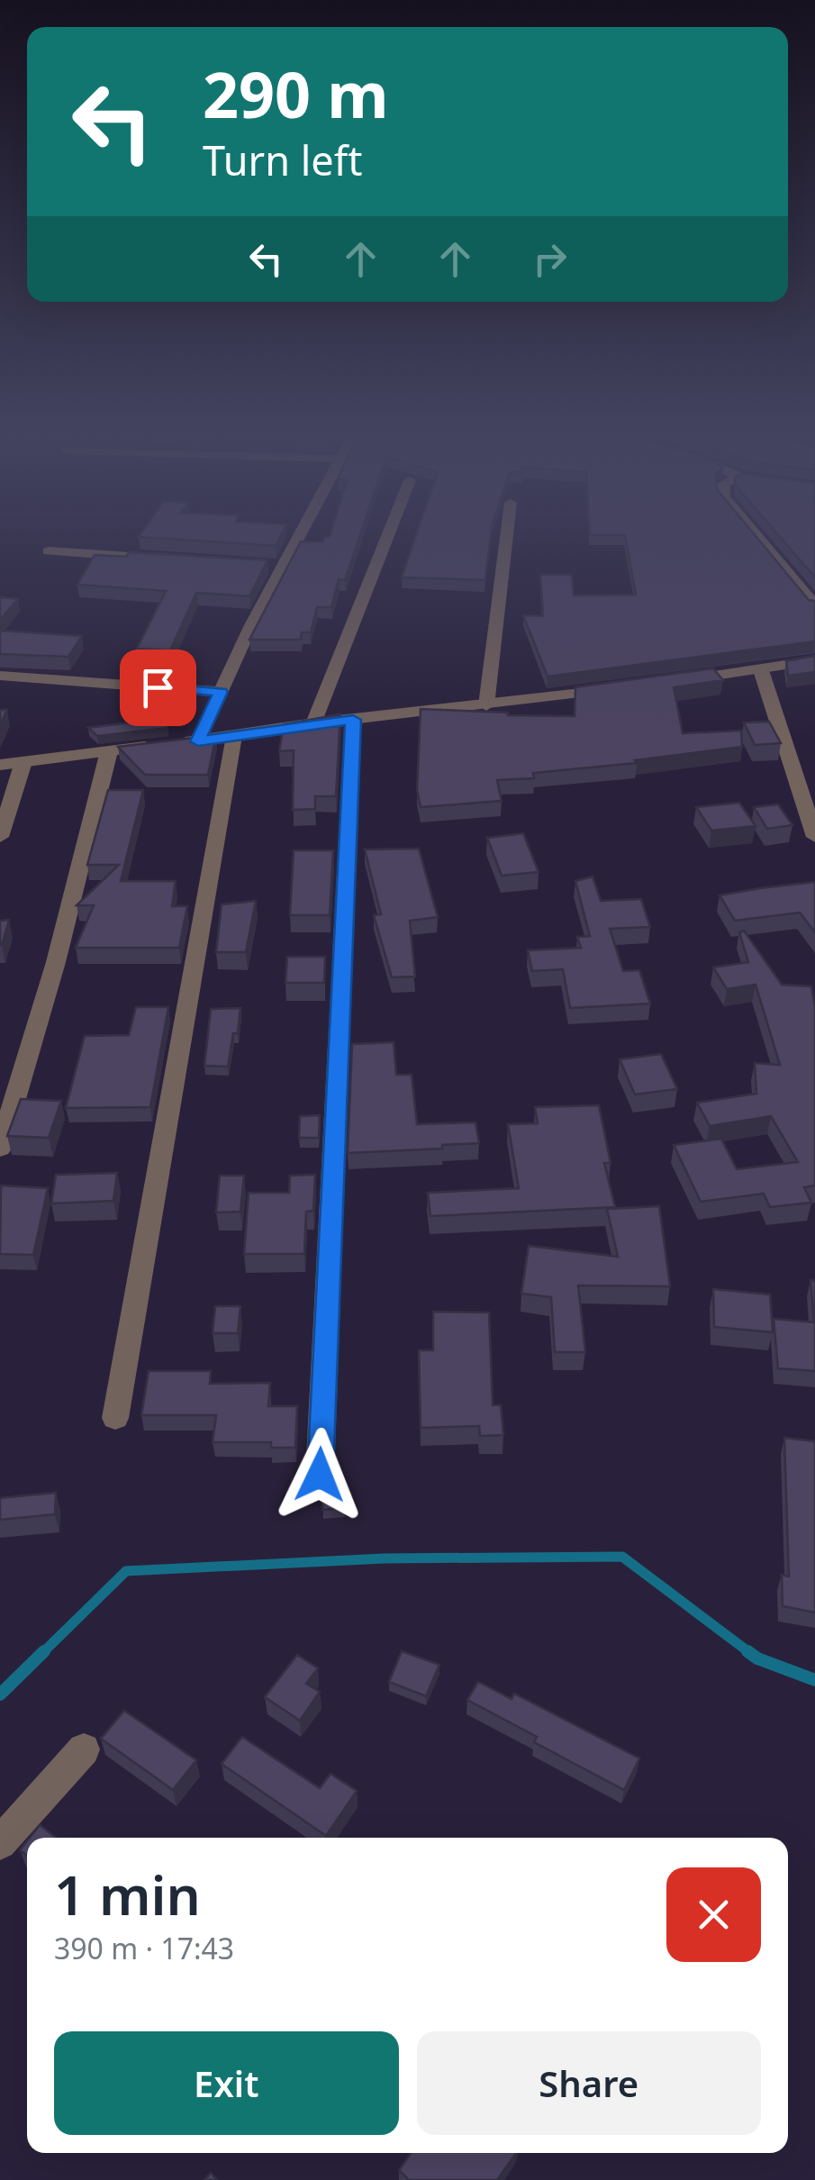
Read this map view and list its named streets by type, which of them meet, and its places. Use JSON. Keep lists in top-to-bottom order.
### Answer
{
  "page": {
    "turn": ["290 m", "Turn left"],
    "heading": ["1 min", "390 m · 17:43"],
    "buttons": ["Exit", "Share"]
  }
}
